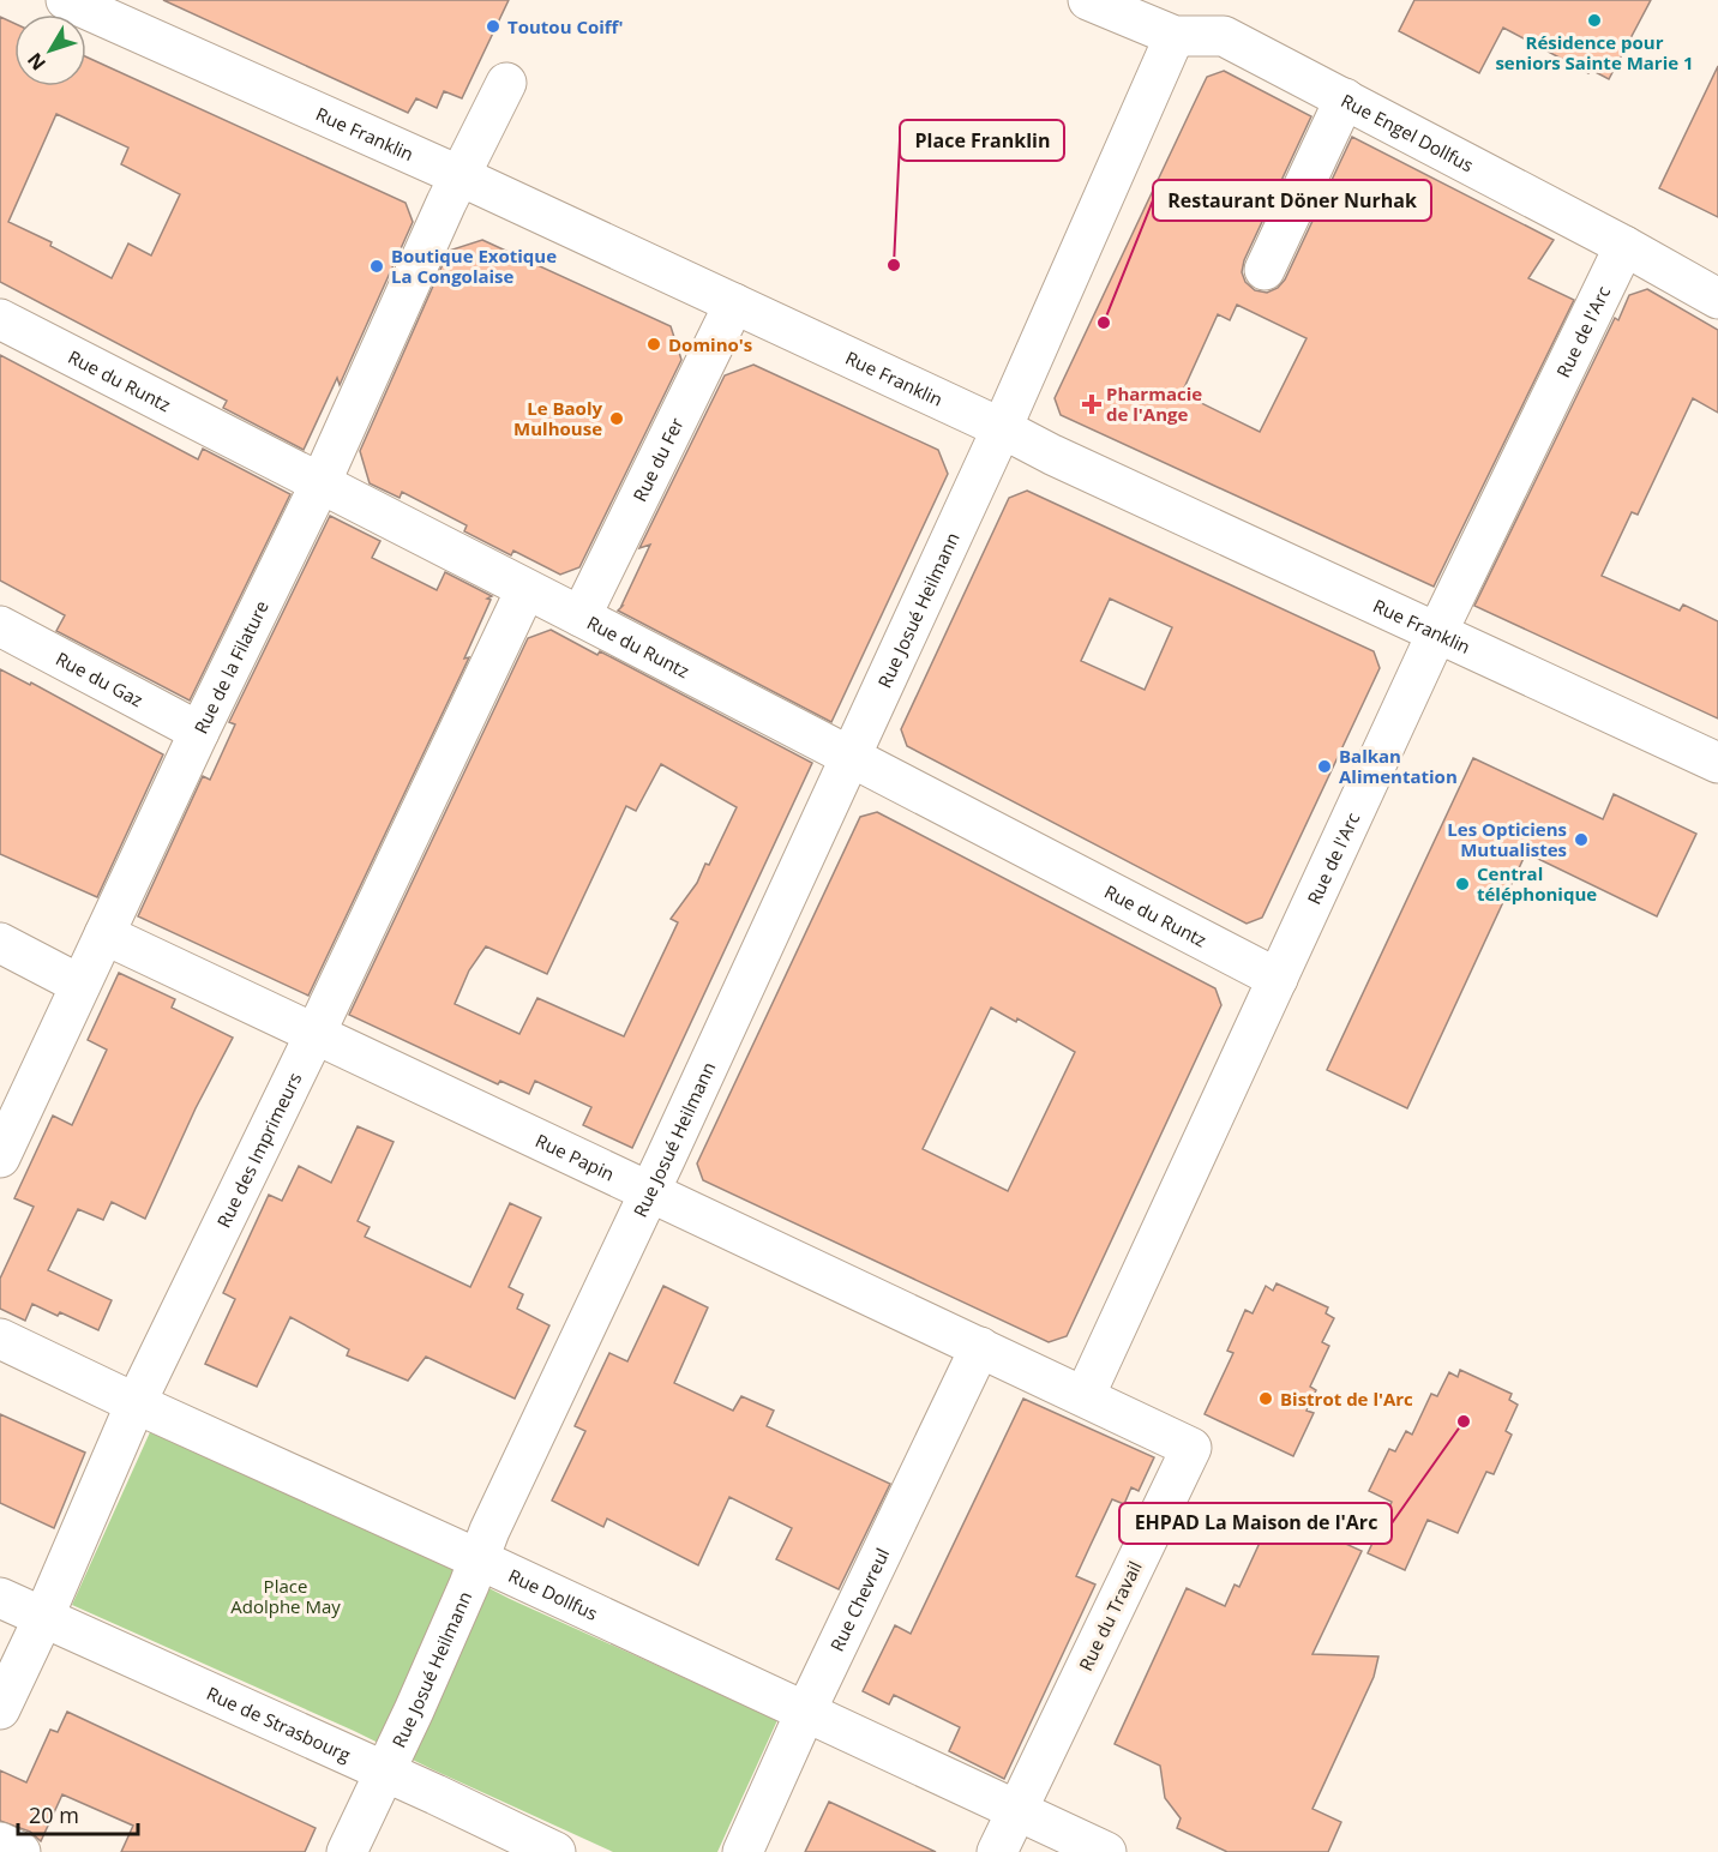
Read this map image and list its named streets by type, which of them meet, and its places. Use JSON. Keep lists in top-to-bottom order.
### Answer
{
  "streets": {
    "street": [
      "Rue Engel Dollfus",
      "Rue Franklin",
      "Rue de l'Arc",
      "Rue du Runtz",
      "Rue du Fer",
      "Rue Josué Heilmann",
      "Rue de la Filature",
      "Rue du Gaz",
      "Rue des Imprimeurs",
      "Rue Papin",
      "Rue Dollfus",
      "Rue Chevreul",
      "Rue du Travail",
      "Rue de Strasbourg"
    ]
  },
  "crossings": [
    ["Rue Engel Dollfus", "Rue de l'Arc"],
    ["Rue Engel Dollfus", "Rue Josué Heilmann"],
    ["Rue Franklin", "Rue de l'Arc"],
    ["Rue Franklin", "Rue du Fer"],
    ["Rue Franklin", "Rue Josué Heilmann"],
    ["Rue Franklin", "Rue de la Filature"],
    ["Rue de l'Arc", "Rue du Runtz"],
    ["Rue de l'Arc", "Rue Papin"],
    ["Rue de l'Arc", "Rue du Travail"],
    ["Rue du Runtz", "Rue du Fer"],
    ["Rue du Runtz", "Rue Josué Heilmann"],
    ["Rue du Runtz", "Rue de la Filature"],
    ["Rue du Runtz", "Rue des Imprimeurs"],
    ["Rue Josué Heilmann", "Rue Papin"],
    ["Rue Josué Heilmann", "Rue Dollfus"],
    ["Rue Josué Heilmann", "Rue de Strasbourg"],
    ["Rue de la Filature", "Rue du Gaz"],
    ["Rue de la Filature", "Rue Papin"],
    ["Rue des Imprimeurs", "Rue Papin"],
    ["Rue des Imprimeurs", "Rue Dollfus"],
    ["Rue des Imprimeurs", "Rue de Strasbourg"],
    ["Rue Papin", "Rue Chevreul"],
    ["Rue Papin", "Rue du Travail"],
    ["Rue Dollfus", "Rue Chevreul"],
    ["Rue Dollfus", "Rue du Travail"]
  ],
  "parks": ["Place Adolphe May"],
  "places": {
    "other": [
      "Résidence pour seniors Sainte Marie 1",
      "Toutou Coiff'",
      "Place Franklin",
      "Boutique Exotique La Congolaise",
      "Restaurant Döner Nurhak",
      "Domino's",
      "Le Baoly Mulhouse",
      "Balkan Alimentation",
      "Les Opticiens Mutualistes",
      "Central téléphonique",
      "Bistrot de l'Arc",
      "EHPAD La Maison de l'Arc"
    ],
    "health": ["Pharmacie de l'Ange"]
  },
  "scale_bar": "20 m",
  "north": "bottom left"
}
